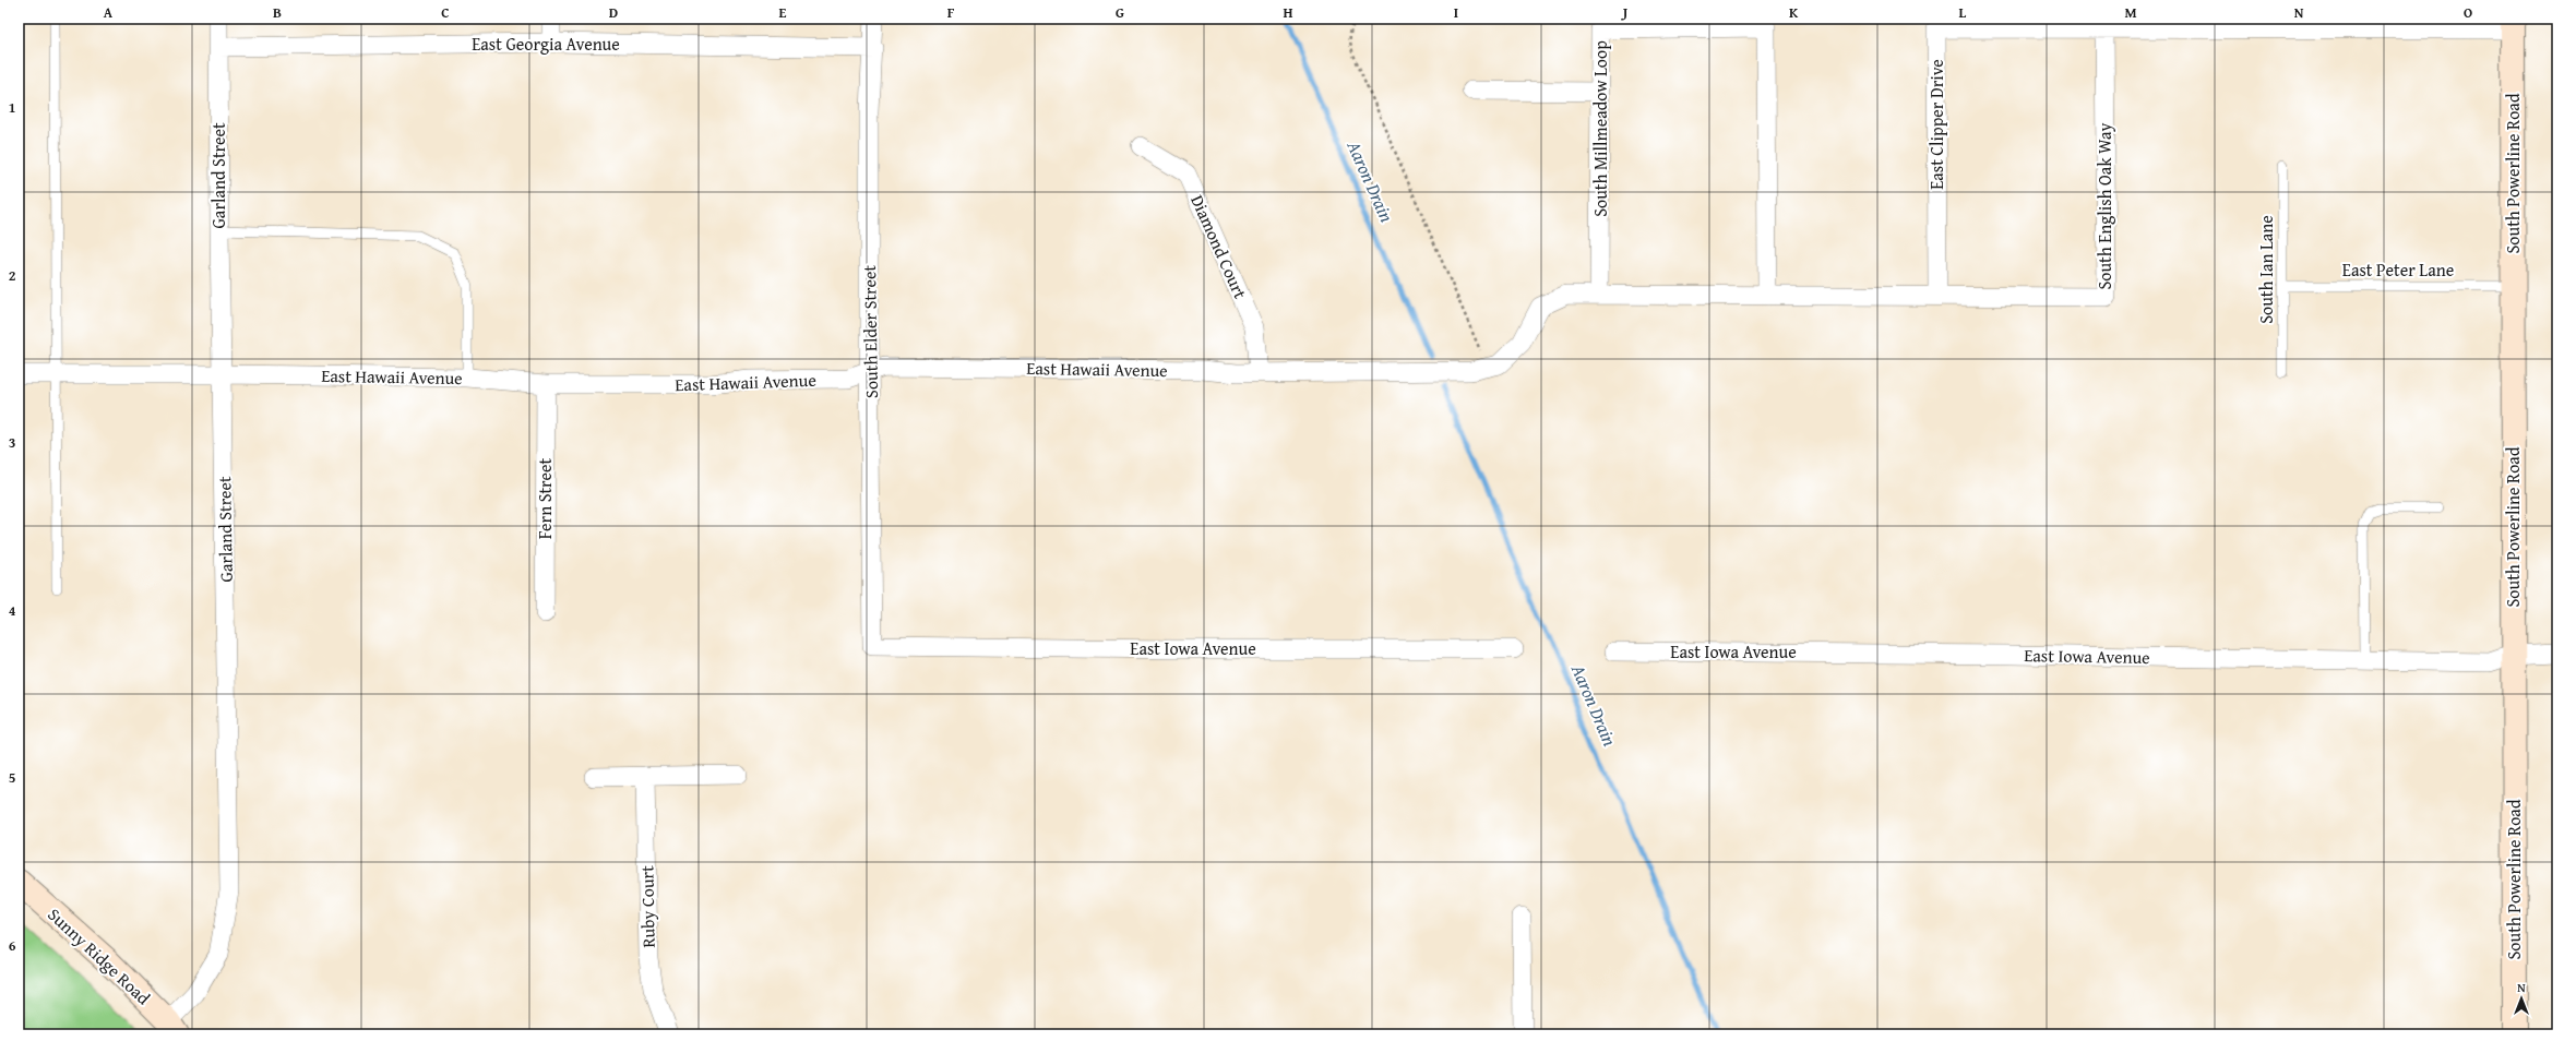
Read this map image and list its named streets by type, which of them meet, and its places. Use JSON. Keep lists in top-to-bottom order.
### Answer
{
  "streets": {
    "street": [
      "East Georgia Avenue",
      "East Clipper Drive",
      "South Millmeadow Loop",
      "South Powerline Road",
      "Garland Street",
      "South English Oak Way",
      "Diamond Court",
      "South Elder Street",
      "East Hawaii Avenue",
      "Fern Street",
      "East Iowa Avenue",
      "Ruby Court",
      "Sunny Ridge Road"
    ],
    "lane": ["South Ian Lane", "East Peter Lane"]
  },
  "crossings": [
    ["East Georgia Avenue", "Garland Street"],
    ["East Georgia Avenue", "South Elder Street"],
    ["East Clipper Drive", "South Powerline Road"],
    ["East Clipper Drive", "South English Oak Way"],
    ["South Powerline Road", "East Peter Lane"],
    ["South Powerline Road", "East Iowa Avenue"],
    ["Garland Street", "East Hawaii Avenue"],
    ["Garland Street", "Sunny Ridge Road"],
    ["Diamond Court", "East Hawaii Avenue"],
    ["South Ian Lane", "East Peter Lane"],
    ["South Elder Street", "East Hawaii Avenue"],
    ["South Elder Street", "East Iowa Avenue"],
    ["East Hawaii Avenue", "Fern Street"]
  ],
  "water": ["Aaron Drain"],
  "north": "top",
  "grid": {
    "columns": [
      "A",
      "B",
      "C",
      "D",
      "E",
      "F",
      "G",
      "H",
      "I",
      "J",
      "K",
      "L",
      "M",
      "N",
      "O"
    ],
    "rows": [
      "1",
      "2",
      "3",
      "4",
      "5",
      "6"
    ]
  }
}
